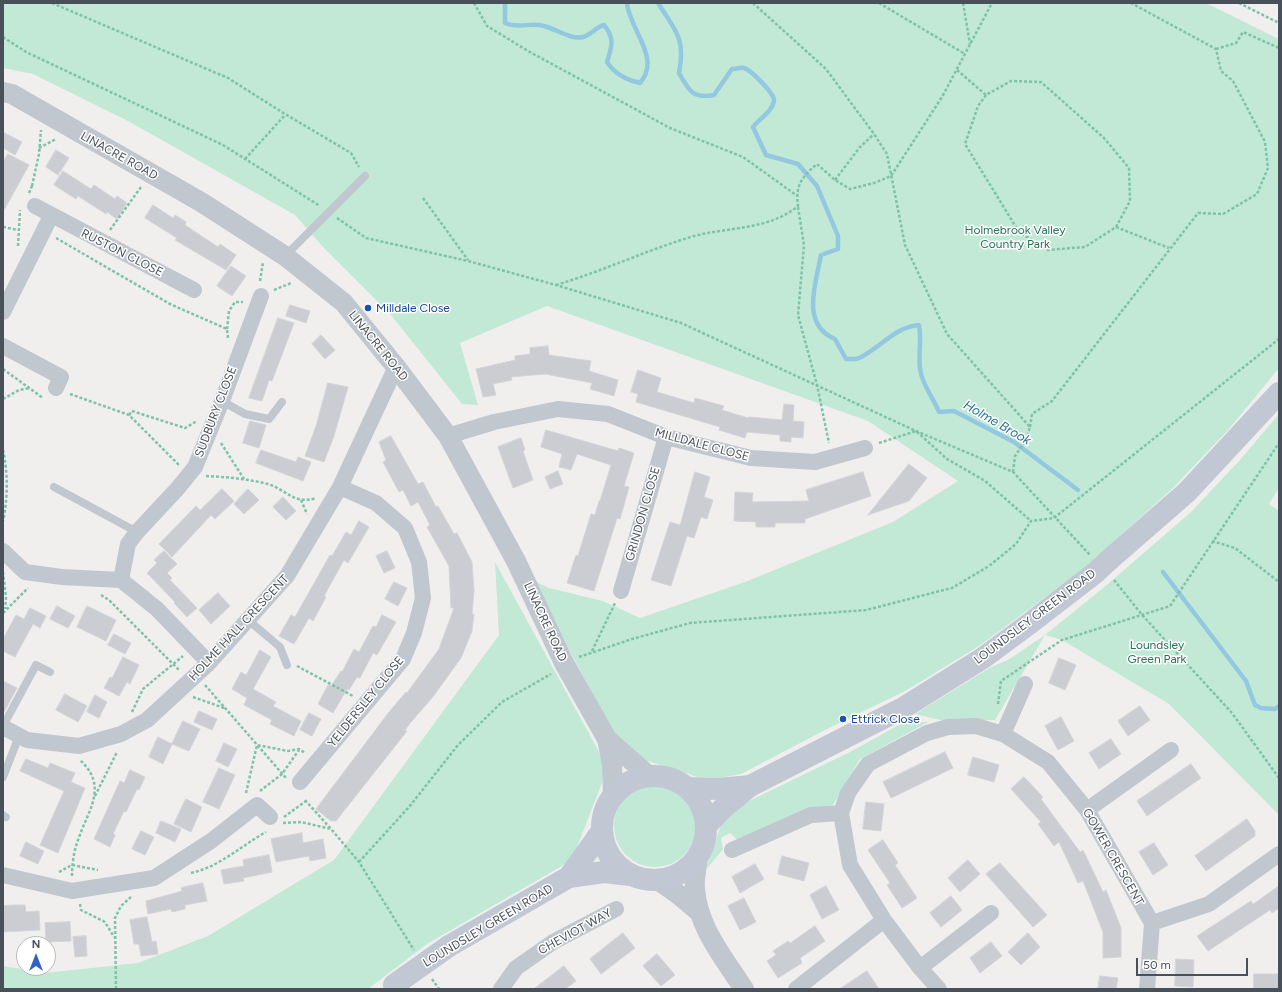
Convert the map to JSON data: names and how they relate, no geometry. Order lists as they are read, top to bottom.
{
  "streets": {
    "main road": ["LOUNDSLEY GREEN ROAD"],
    "street": [
      "LINACRE ROAD",
      "RUSTON CLOSE",
      "SUDBURY CLOSE",
      "MILLDALE CLOSE",
      "GRINDON CLOSE",
      "HOLME HALL CRESCENT",
      "YELDERSLEY CLOSE",
      "GOWER CRESCENT",
      "CHEVIOT WAY"
    ]
  },
  "crossings": [
    ["LINACRE ROAD", "MILLDALE CLOSE"],
    ["LINACRE ROAD", "LOUNDSLEY GREEN ROAD"],
    ["LINACRE ROAD", "HOLME HALL CRESCENT"],
    ["MILLDALE CLOSE", "GRINDON CLOSE"],
    ["HOLME HALL CRESCENT", "YELDERSLEY CLOSE"]
  ],
  "water": ["Holme Brook"],
  "parks": ["Holmebrook Valley Country Park", "Loundsley Green Park"],
  "places": ["Milldale Close", "Ettrick Close"],
  "scale_bar": "50 m",
  "north": "top"
}
